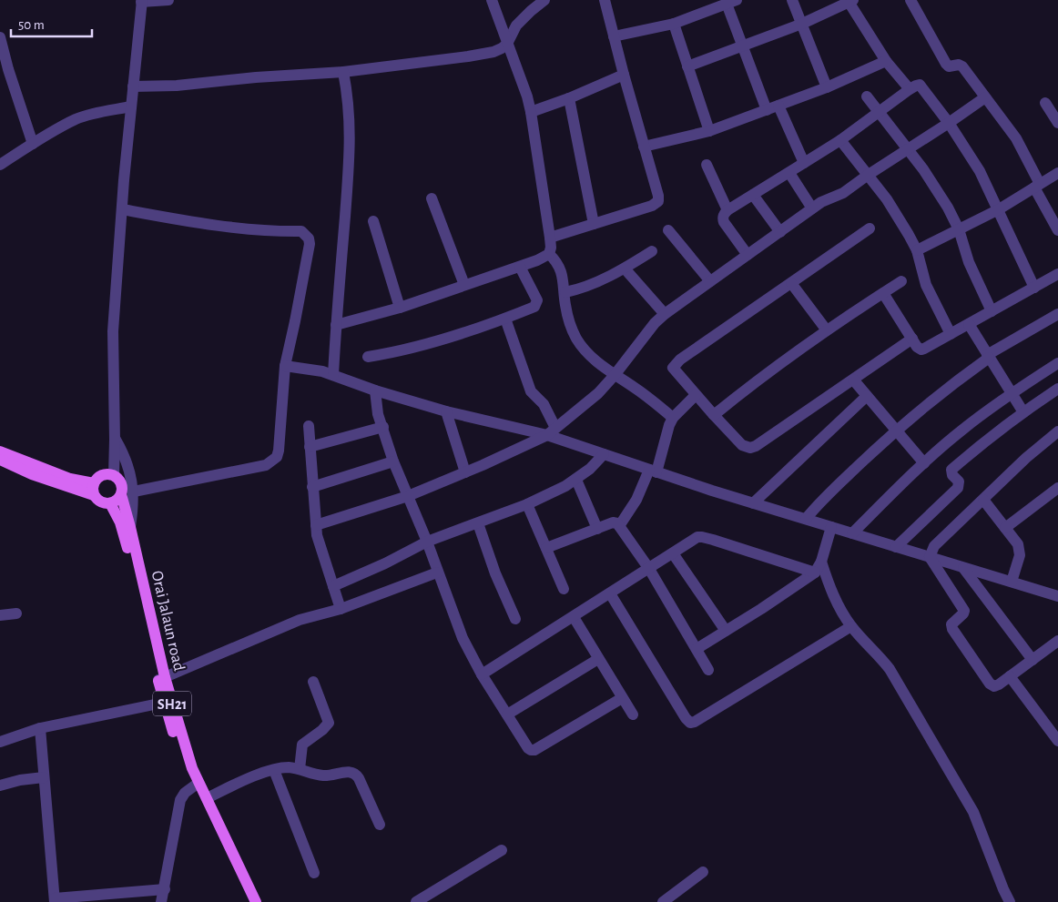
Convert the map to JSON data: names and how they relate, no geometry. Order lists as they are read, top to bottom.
{
  "streets": {
    "main road": ["Orai Jalaun road", "SH21"]
  },
  "scale_bar": "50 m"
}
